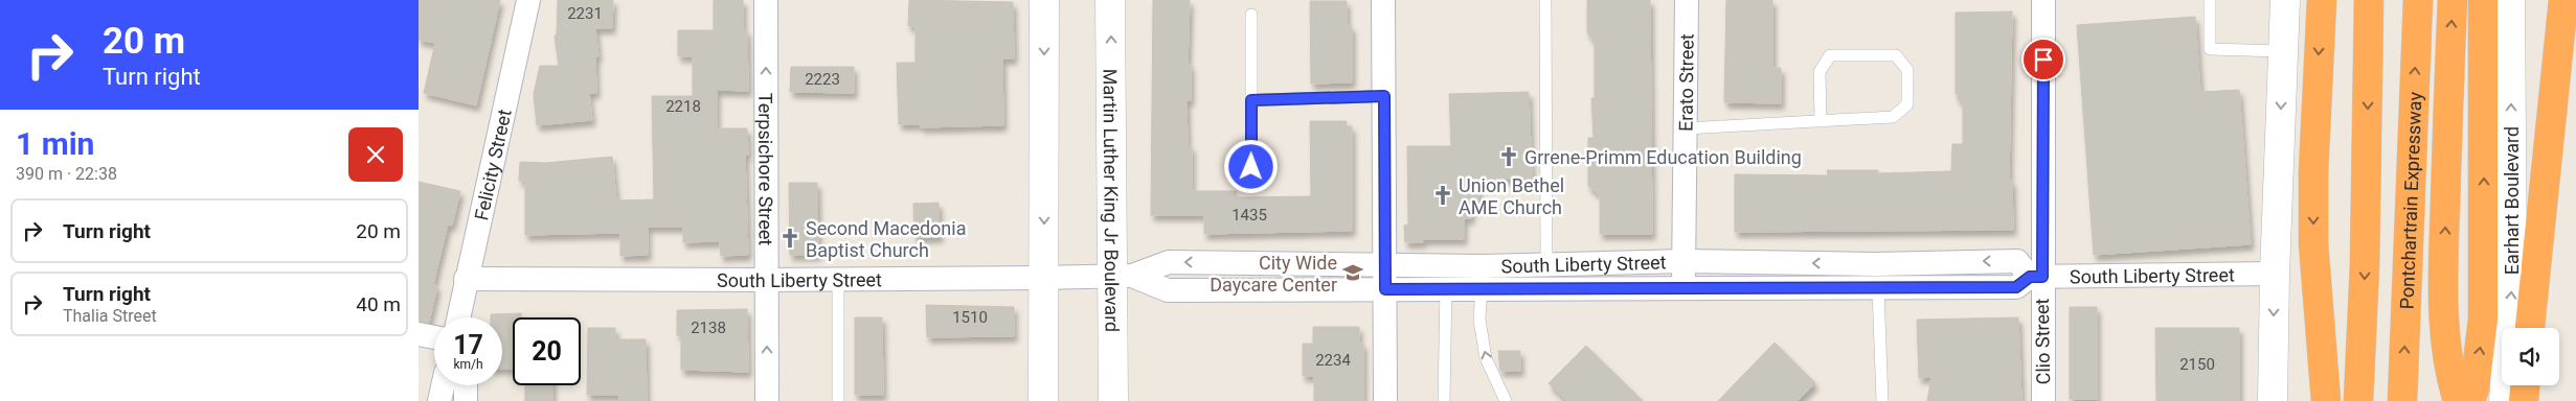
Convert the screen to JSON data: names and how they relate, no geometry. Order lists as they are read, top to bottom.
{
  "streets": {
    "highway": ["Pontchartrain Expressway"],
    "main road": ["Martin Luther King Jr Boulevard", "Earhart Boulevard"],
    "street": [
      "Erato Street",
      "Felicity Street",
      "Terpsichore Street",
      "South Liberty Street",
      "Clio Street"
    ]
  },
  "crossings": [
    ["Erato Street", "South Liberty Street"],
    ["Felicity Street", "South Liberty Street"],
    ["Terpsichore Street", "South Liberty Street"],
    ["Martin Luther King Jr Boulevard", "South Liberty Street"],
    ["South Liberty Street", "Clio Street"]
  ],
  "one_way": ["Terpsichore Street"],
  "places": {
    "church": ["Grrene-Primm Education Building", "Union Bethel AME Church", "Second Macedonia Baptist Church"],
    "school or university": ["City Wide Daycare Center"]
  },
  "house_numbers": [
    "2231",
    "2223",
    "2218",
    "1435",
    "1510",
    "2138",
    "2234",
    "2150"
  ],
  "page": {
    "turn": ["20 m", "Turn right"],
    "heading": ["1 min", "390 m · 22:38"],
    "list": [
      {
        "name": "Turn right",
        "value": "20 m"
      },
      {
        "name": "Turn right",
        "note": "Thalia Street",
        "value": "40 m"
      }
    ],
    "speed": "17 km/h",
    "limit": "20"
  }
}
